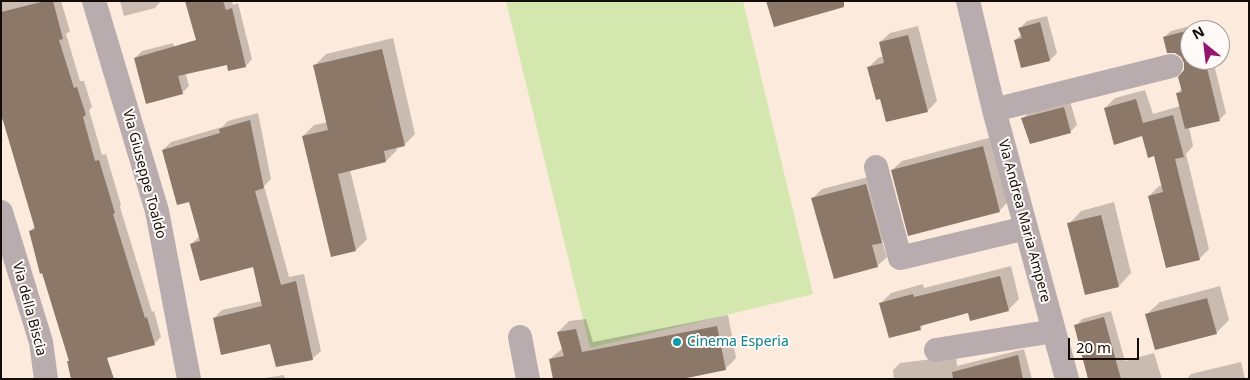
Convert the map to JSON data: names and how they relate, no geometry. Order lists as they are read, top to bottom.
{
  "streets": {
    "street": ["Via Giuseppe Toaldo", "Via Andrea Maria Ampere", "Via della Biscia"]
  },
  "places": ["Cinema Esperia"],
  "scale_bar": "20 m",
  "north": "top left"
}
